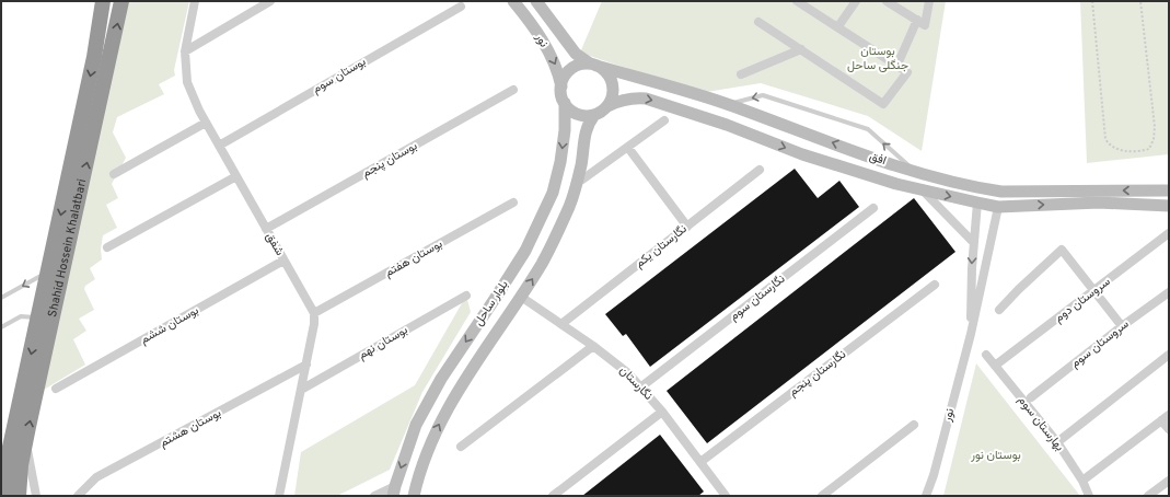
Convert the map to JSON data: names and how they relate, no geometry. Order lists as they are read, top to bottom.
{
  "streets": {
    "highway": ["Shahid Hossein Khalatbari"],
    "main road": ["نور", "افق", "بلوار ساحل"],
    "street": [
      "بوستان سوم",
      "بوستان پنجم",
      "شفق",
      "نگارستان یکم",
      "بوستان هفتم",
      "نگارستان سوم",
      "سروستان دوم",
      "بوستان ششم",
      "بوستان نهم",
      "سروستان سوم",
      "نگارستان پنجم",
      "نگارستان",
      "بهارستان سوم",
      "بوستان هشتم"
    ]
  },
  "crossings": [
    ["نور", "افق"],
    ["نور", "بلوار ساحل"],
    ["بوستان سوم", "شفق"],
    ["افق", "بلوار ساحل"],
    ["بوستان پنجم", "شفق"],
    ["شفق", "بوستان هفتم"],
    ["شفق", "بوستان ششم"],
    ["نگارستان یکم", "نگارستان"],
    ["نگارستان سوم", "نگارستان"],
    ["سروستان دوم", "بهارستان سوم"],
    ["بلوار ساحل", "نگارستان"],
    ["نگارستان پنجم", "نگارستان"]
  ],
  "parks": ["بوستان جنگلی ساحل", "بوستان نور"]
}
